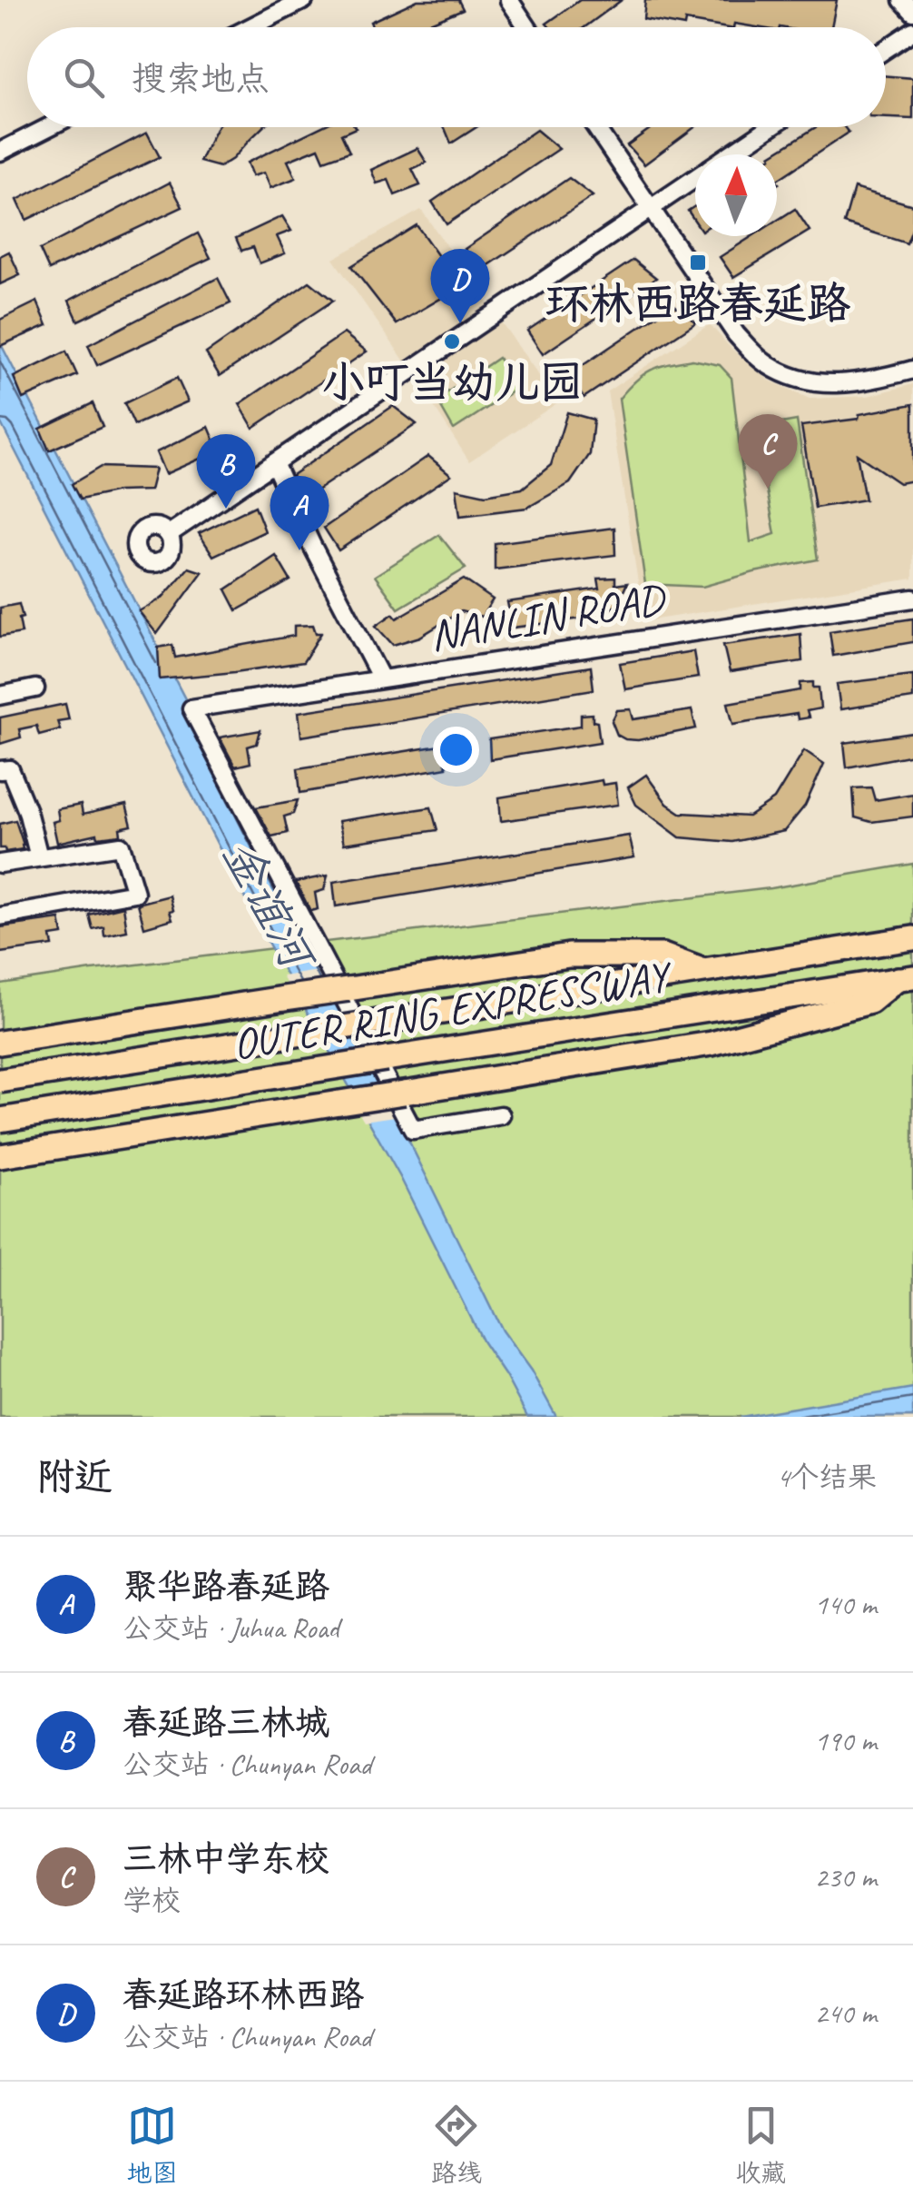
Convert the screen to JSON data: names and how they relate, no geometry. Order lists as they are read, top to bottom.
{
  "streets": {
    "highway": ["OUTER RING EXPRESSWAY"],
    "street": ["NANLIN ROAD"]
  },
  "water": ["金谊河"],
  "places": {
    "transit": ["环林西路春延路"],
    "other": ["小叮当幼儿园"]
  },
  "north": "top",
  "page": {
    "search": "搜索地点",
    "pins": [
      "D",
      "C",
      "B",
      "A"
    ],
    "heading": ["附近", "4个结果"],
    "list": [
      {
        "mark": "A",
        "name": "聚华路春延路",
        "note": "公交站 · Juhua Road",
        "value": "140 m"
      },
      {
        "mark": "B",
        "name": "春延路三林城",
        "note": "公交站 · Chunyan Road",
        "value": "190 m"
      },
      {
        "mark": "C",
        "name": "三林中学东校",
        "note": "学校",
        "value": "230 m"
      },
      {
        "mark": "D",
        "name": "春延路环林西路",
        "note": "公交站 · Chunyan Road",
        "value": "240 m"
      }
    ],
    "nav": ["地图", "路线", "收藏"]
  }
}
